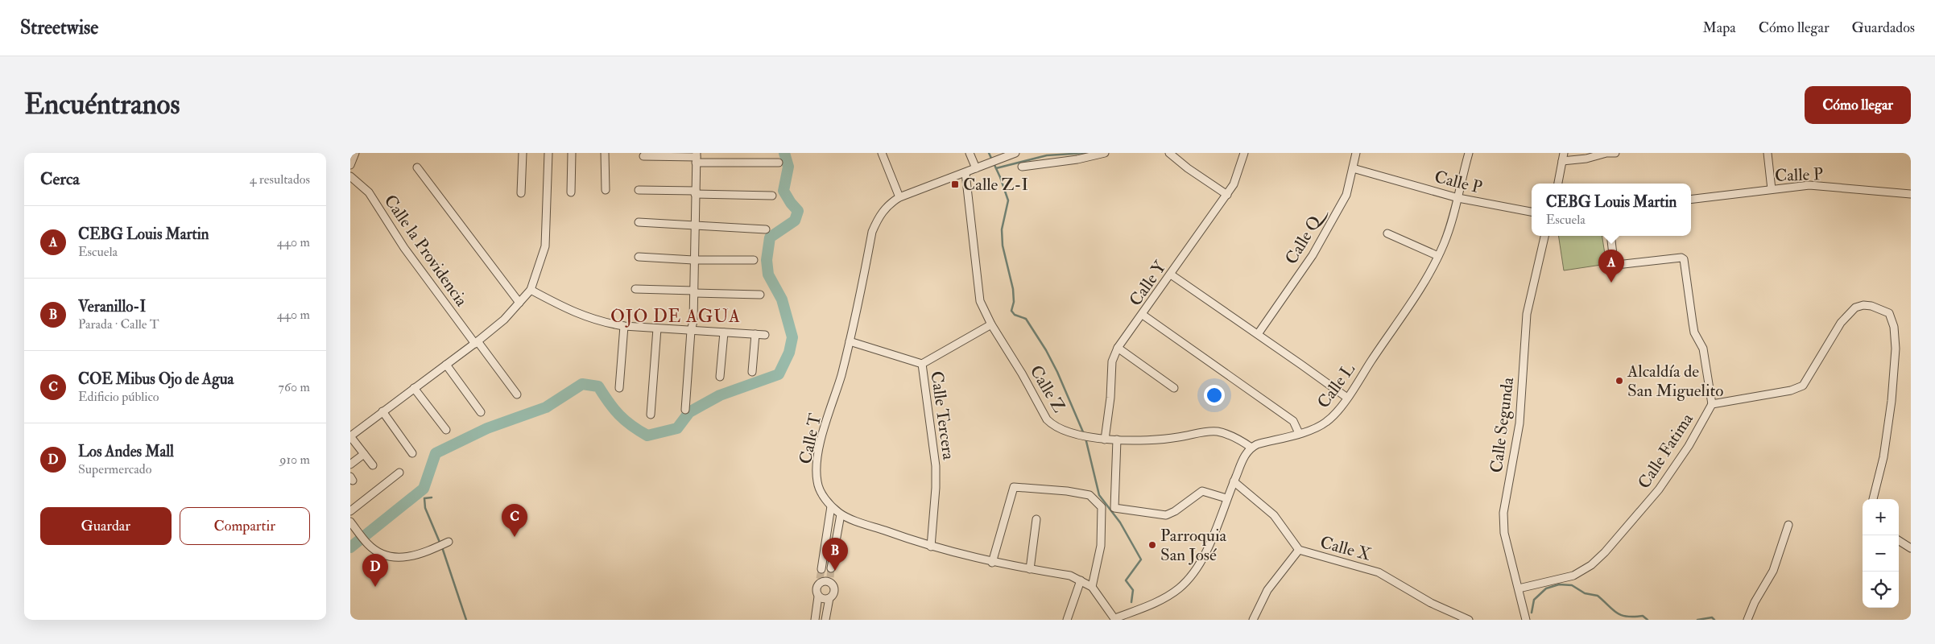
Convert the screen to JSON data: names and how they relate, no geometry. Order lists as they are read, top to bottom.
{
  "streets": {
    "street": [
      "Calle P",
      "Calle Q",
      "Calle la Providencia",
      "Calle Y",
      "Calle L",
      "Calle Z",
      "Calle Tercera",
      "Calle Segunda",
      "Calle T",
      "Calle Fatima",
      "Calle X"
    ]
  },
  "crossings": [
    ["Calle P", "Calle Q"],
    ["Calle P", "Calle L"],
    ["Calle Y", "Calle Z"],
    ["Calle L", "Calle Z"],
    ["Calle Z", "Calle T"],
    ["Calle Tercera", "Calle T"],
    ["Calle Segunda", "Calle Fatima"]
  ],
  "districts": ["OJO DE AGUA"],
  "places": {
    "transit": ["Calle Z-I"],
    "other": ["Alcaldía de San Miguelito", "Parroquia San José"]
  },
  "page": {
    "header": "Streetwise",
    "nav": ["Mapa", "Cómo llegar", "Guardados"],
    "buttons": [
      "Cómo llegar",
      ["Guardar", "Compartir"]
    ],
    "title": "Encuéntranos",
    "heading": ["Cerca", "4 resultados"],
    "popup": ["CEBG Louis Martin", "Escuela"],
    "list": [
      {
        "mark": "A",
        "name": "CEBG Louis Martin",
        "note": "Escuela",
        "value": "440 m"
      },
      {
        "mark": "B",
        "name": "Veranillo-I",
        "note": "Parada · Calle T",
        "value": "440 m"
      },
      {
        "mark": "C",
        "name": "COE Mibus Ojo de Agua",
        "note": "Edificio público",
        "value": "760 m"
      },
      {
        "mark": "D",
        "name": "Los Andes Mall",
        "note": "Supermercado",
        "value": "910 m"
      }
    ],
    "pins": [
      "A",
      "C",
      "B",
      "D"
    ],
    "map_buttons": ["+", "−"]
  }
}
